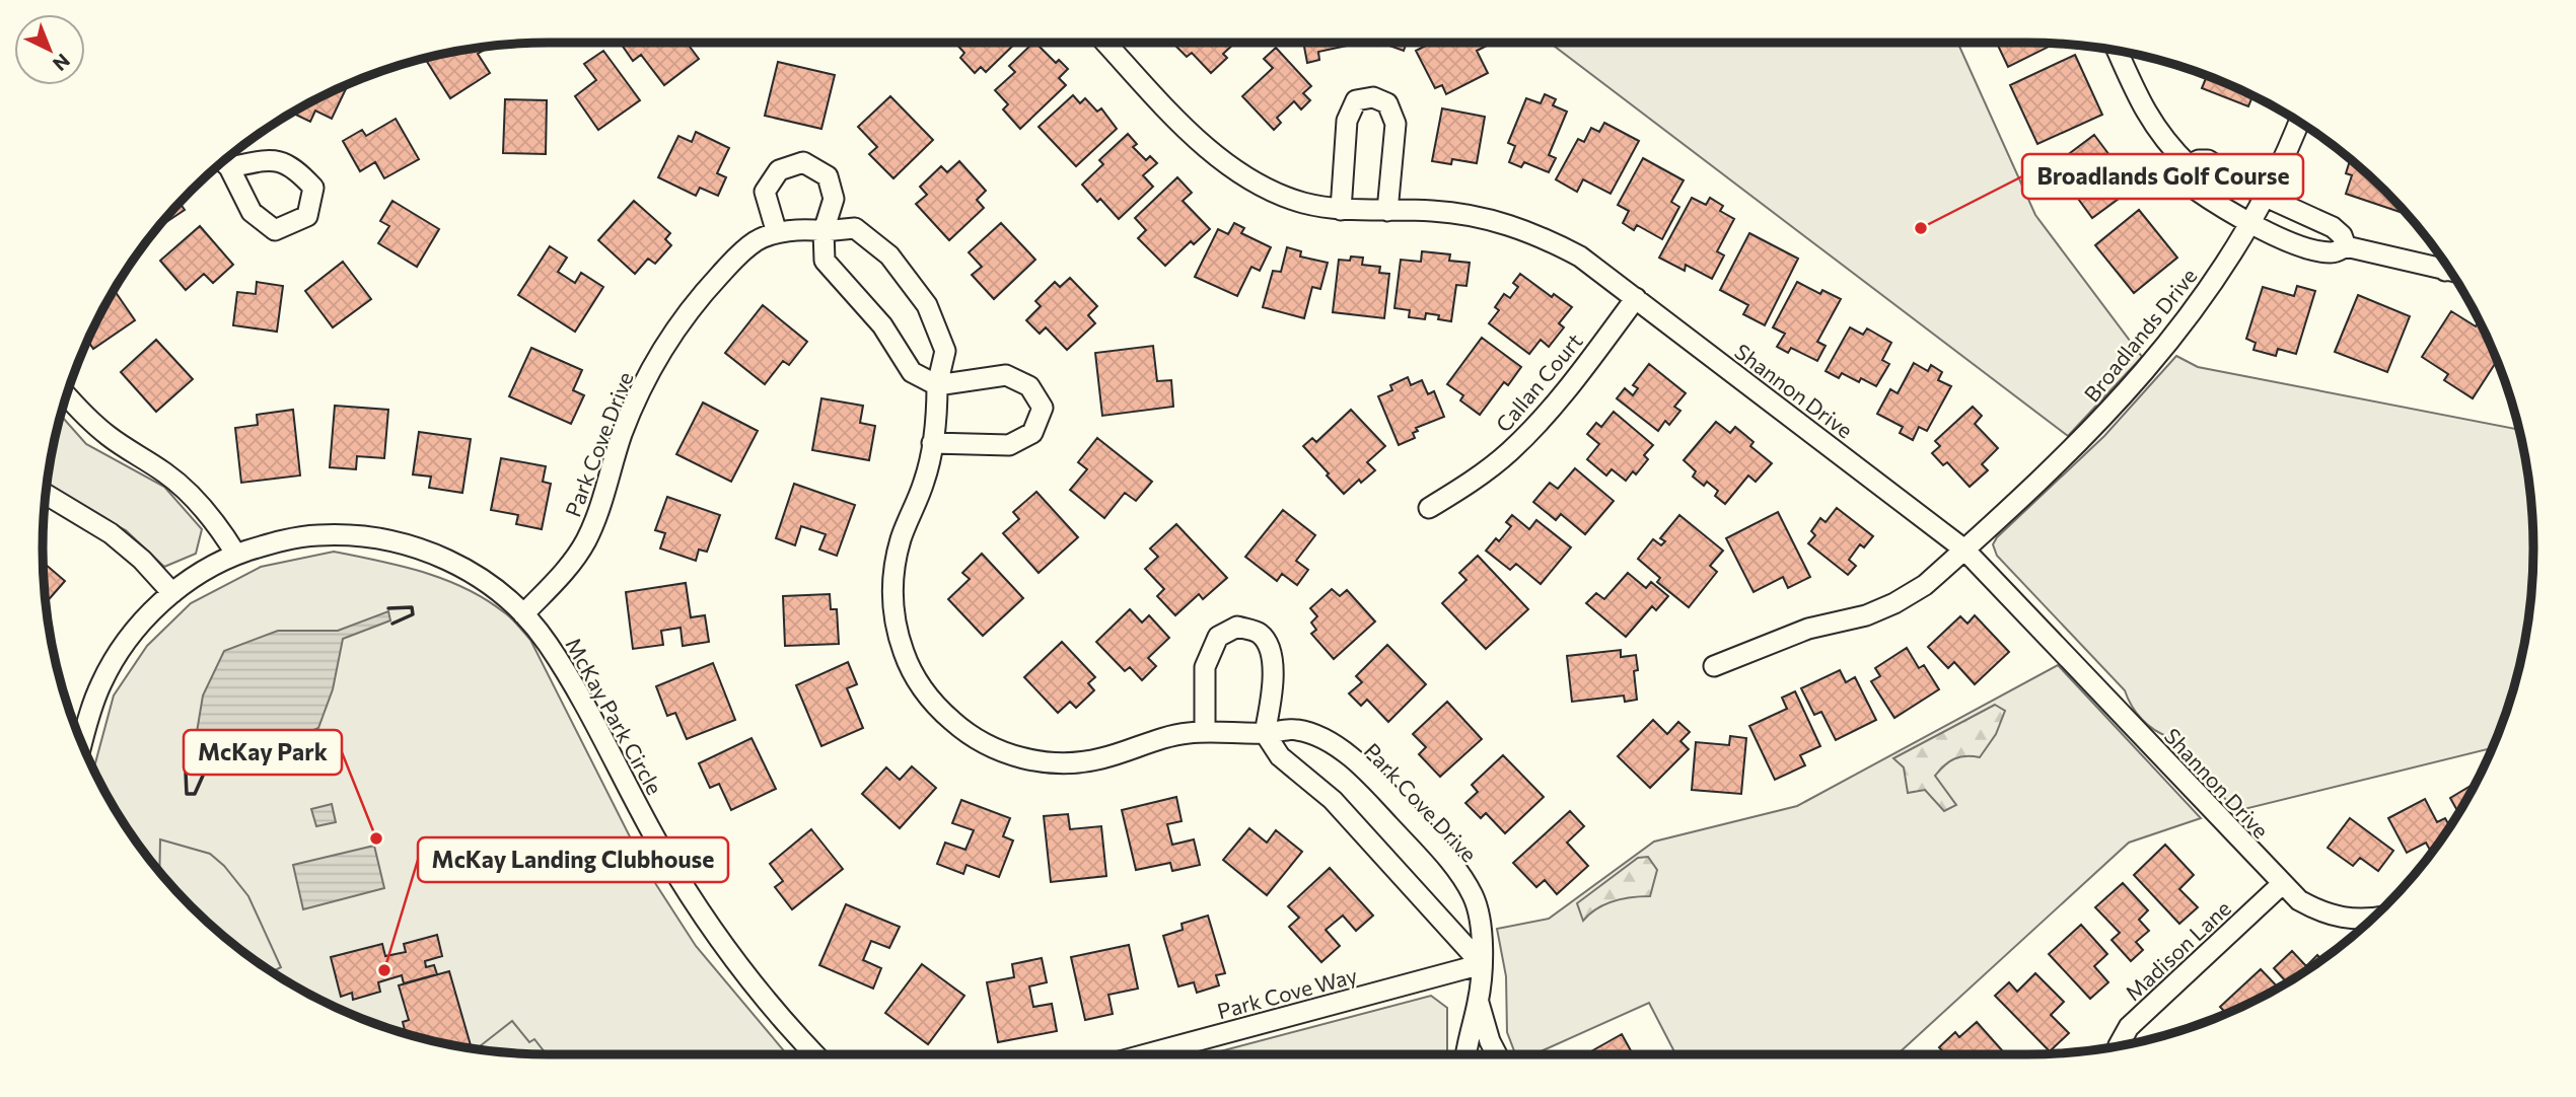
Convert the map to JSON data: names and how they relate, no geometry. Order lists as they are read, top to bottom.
{
  "streets": {
    "street": [
      "Broadlands Drive",
      "Callan Court",
      "Shannon Drive",
      "Park Cove Drive",
      "McKay Park Circle",
      "Madison Lane",
      "Park Cove Way"
    ]
  },
  "crossings": [
    ["Broadlands Drive", "Shannon Drive"],
    ["Callan Court", "Shannon Drive"],
    ["Shannon Drive", "Madison Lane"],
    ["Park Cove Drive", "McKay Park Circle"],
    ["Park Cove Drive", "Park Cove Way"]
  ],
  "places": ["Broadlands Golf Course", "McKay Park", "McKay Landing Clubhouse"],
  "north": "bottom right"
}
